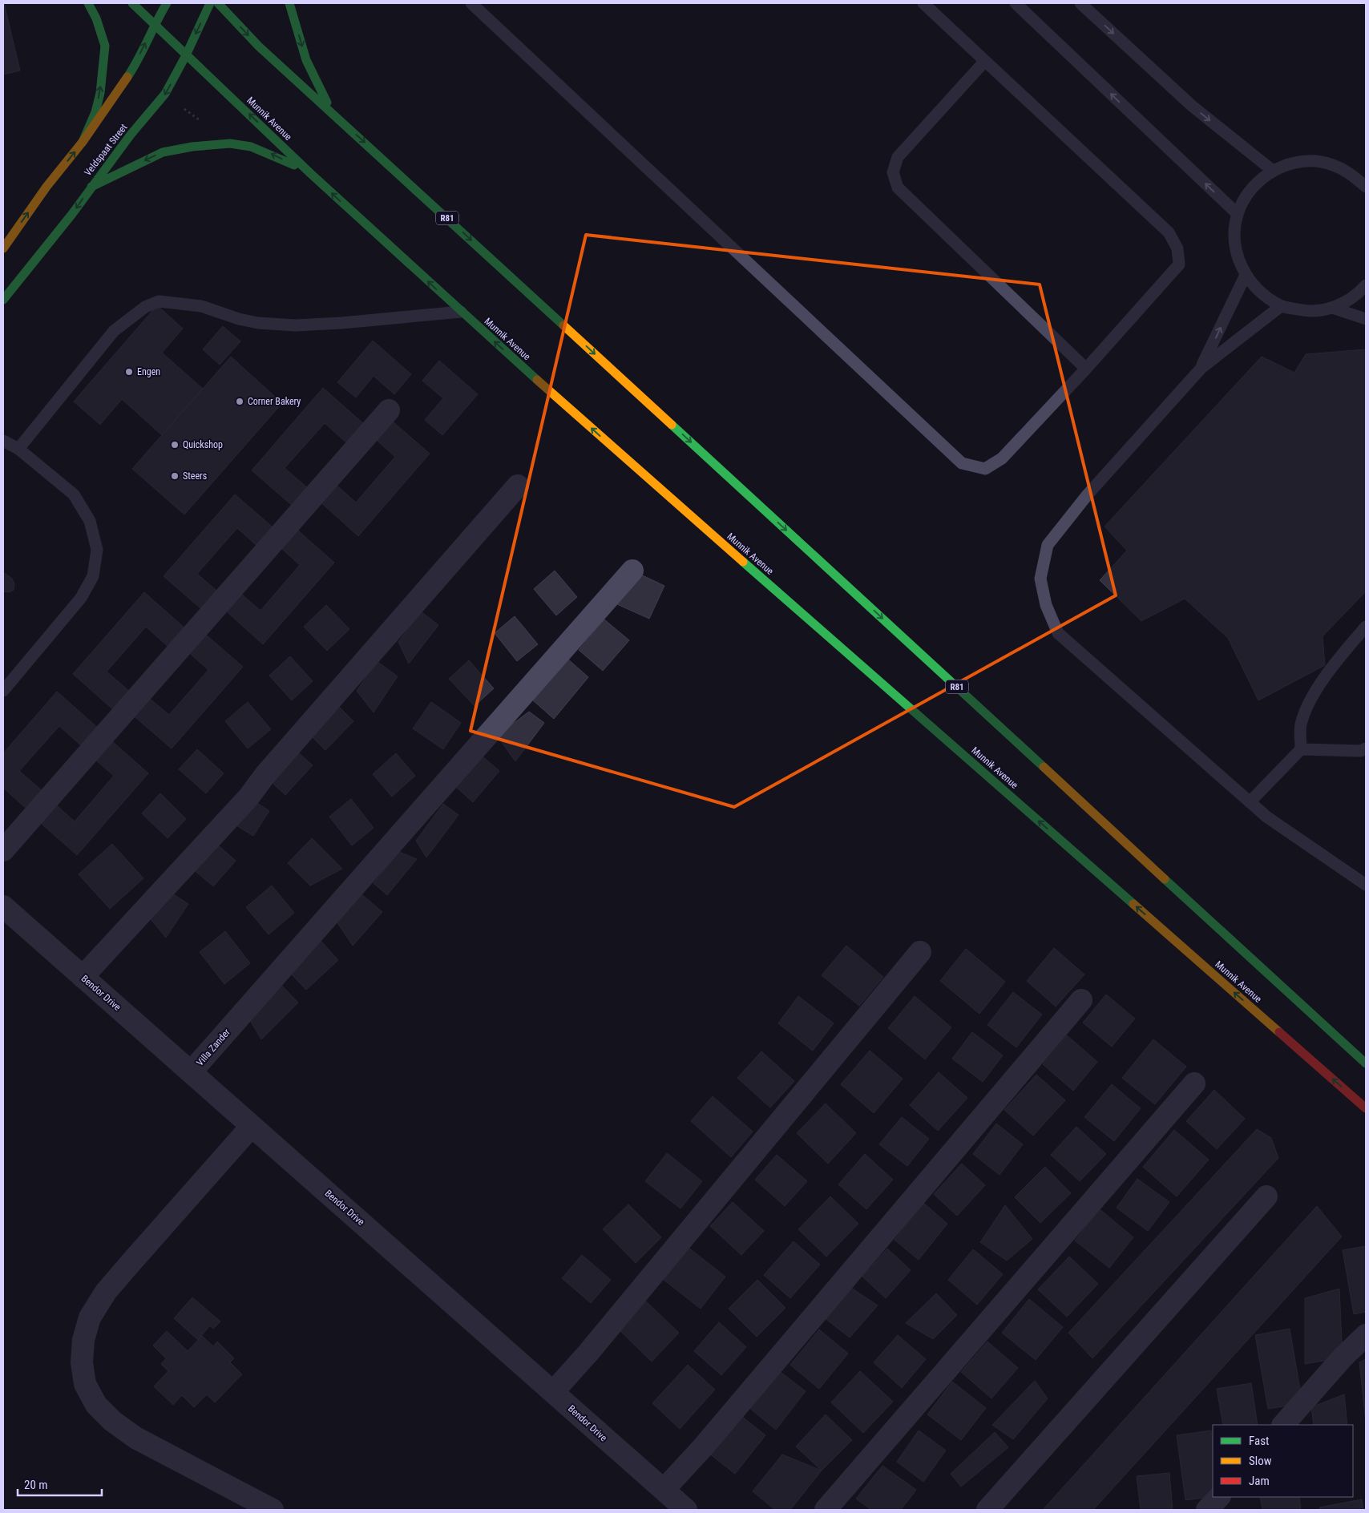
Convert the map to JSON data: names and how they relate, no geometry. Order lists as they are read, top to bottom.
{
  "streets": {
    "main road": ["Munnik Avenue", "Veldspaat Street", "R81"],
    "street": ["Bendor Drive", "Villa Zander"]
  },
  "crossings": [
    ["Munnik Avenue", "Veldspaat Street"],
    ["Bendor Drive", "Villa Zander"]
  ],
  "places": [
    "Engen",
    "Corner Bakery",
    "Quickshop",
    "Steers"
  ],
  "legend": ["Fast", "Slow", "Jam"],
  "scale_bar": "20 m"
}
